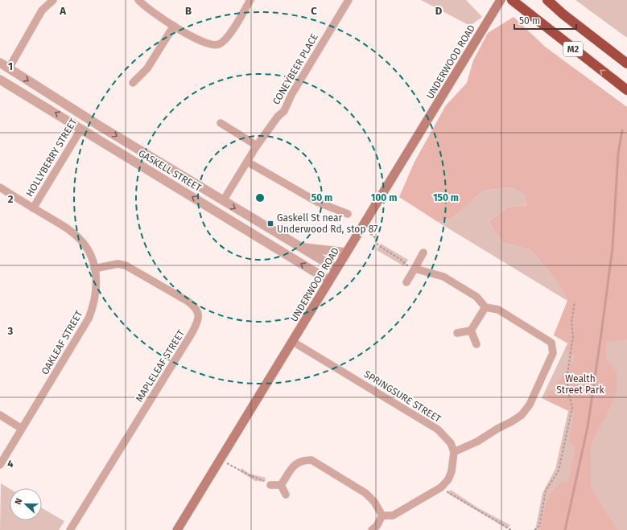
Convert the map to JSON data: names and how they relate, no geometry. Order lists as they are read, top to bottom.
{
  "streets": {
    "highway": ["M2"],
    "main road": ["UNDERWOOD ROAD"],
    "street": [
      "CONEYBEER PLACE",
      "HOLLYBERRY STREET",
      "GASKELL STREET",
      "OAKLEAF STREET",
      "MAPLELEAF STREET",
      "SPRINGSURE STREET"
    ]
  },
  "crossings": [
    ["UNDERWOOD ROAD", "GASKELL STREET"],
    ["UNDERWOOD ROAD", "SPRINGSURE STREET"],
    ["CONEYBEER PLACE", "GASKELL STREET"],
    ["HOLLYBERRY STREET", "GASKELL STREET"],
    ["HOLLYBERRY STREET", "OAKLEAF STREET"],
    ["OAKLEAF STREET", "MAPLELEAF STREET"]
  ],
  "parks": ["Wealth Street Park"],
  "places": {
    "transit": ["Gaskell St near Underwood Rd, stop 87"]
  },
  "scale_bar": "50 m",
  "north": "left",
  "grid": {
    "columns": [
      "A",
      "B",
      "C",
      "D"
    ],
    "rows": [
      "1",
      "2",
      "3",
      "4"
    ]
  },
  "rings": ["50 m", "100 m", "150 m"]
}
